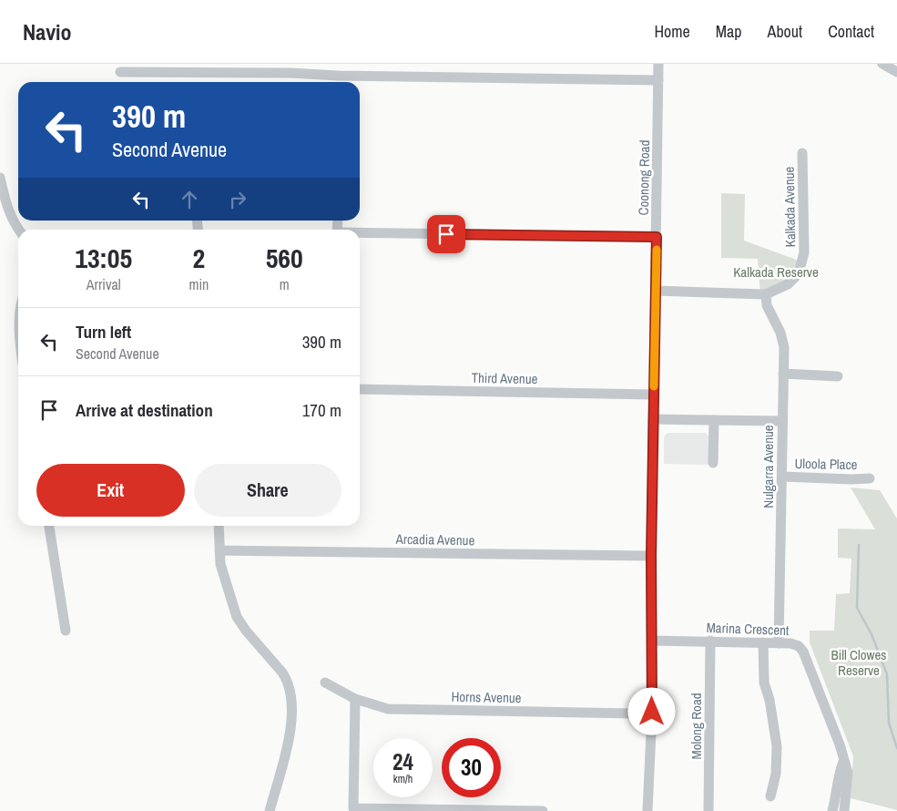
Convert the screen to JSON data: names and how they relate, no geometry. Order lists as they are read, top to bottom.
{
  "streets": {
    "street": [
      "Coonong Road",
      "Kalkada Avenue",
      "Third Avenue",
      "Uloola Place",
      "Nulgarra Avenue",
      "Arcadia Avenue",
      "Marina Crescent",
      "Horns Avenue",
      "Molong Road"
    ]
  },
  "crossings": [
    ["Coonong Road", "Kalkada Avenue"],
    ["Coonong Road", "Third Avenue"],
    ["Coonong Road", "Arcadia Avenue"],
    ["Coonong Road", "Marina Crescent"],
    ["Coonong Road", "Horns Avenue"],
    ["Kalkada Avenue", "Nulgarra Avenue"],
    ["Uloola Place", "Nulgarra Avenue"],
    ["Nulgarra Avenue", "Marina Crescent"],
    ["Marina Crescent", "Molong Road"]
  ],
  "parks": ["Kalkada Reserve", "Bill Clowes Reserve"],
  "page": {
    "header": "Navio",
    "nav": [
      "Home",
      "Map",
      "About",
      "Contact"
    ],
    "turn": ["390 m", "Second Avenue"],
    "eta": [
      "13:05",
      "Arrival",
      "2",
      "min",
      "560",
      "m"
    ],
    "list": [
      {
        "name": "Turn left",
        "note": "Second Avenue",
        "value": "390 m"
      },
      {
        "name": "Arrive at destination",
        "value": "170 m"
      }
    ],
    "buttons": ["Exit", "Share"],
    "speed": "24 km/h",
    "limit": "30"
  }
}
